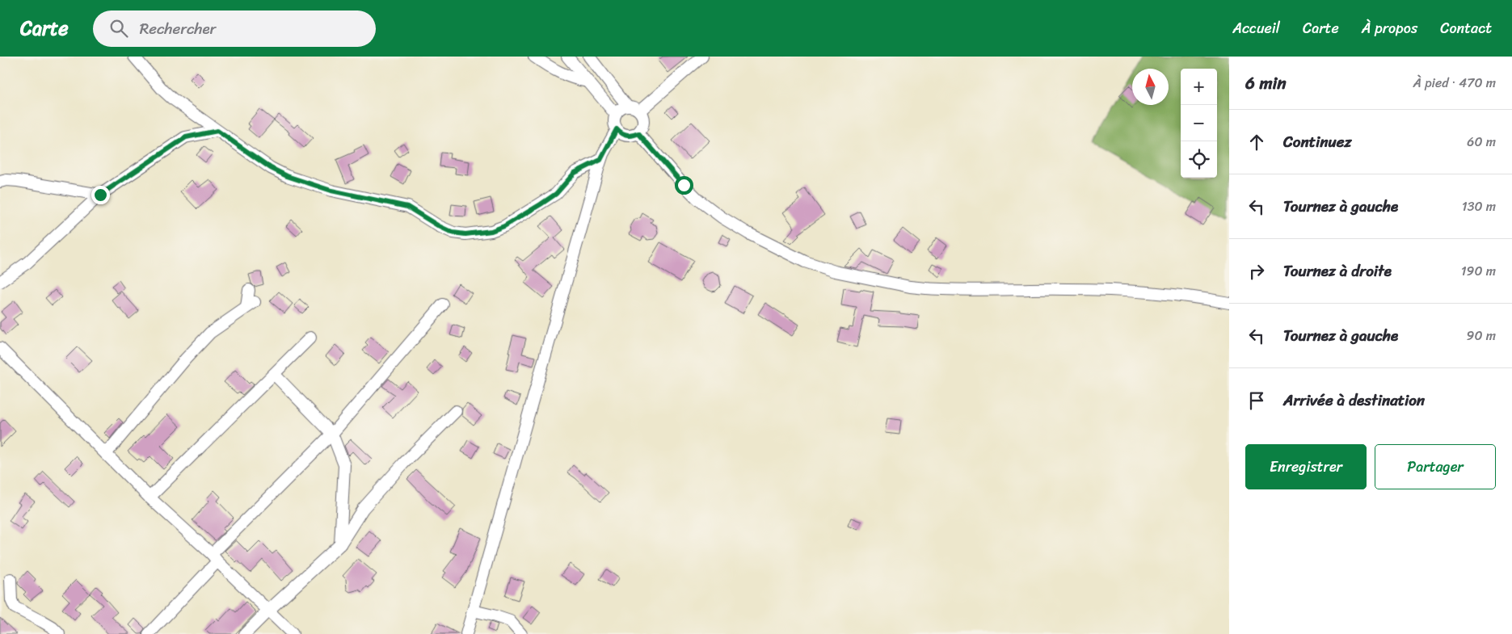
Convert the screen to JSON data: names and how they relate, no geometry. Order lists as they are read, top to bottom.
{
  "north": "top",
  "page": {
    "header": "Carte",
    "search": "Rechercher",
    "nav": [
      "Accueil",
      "Carte",
      "À propos",
      "Contact"
    ],
    "heading": ["6 min", "À pied · 470 m"],
    "map_buttons": ["+", "−"],
    "list": [
      ["Continuez", "60 m"],
      ["Tournez à gauche", "130 m"],
      ["Tournez à droite", "190 m"],
      ["Tournez à gauche", "90 m"],
      "Arrivée à destination"
    ],
    "buttons": ["Enregistrer", "Partager"]
  }
}
